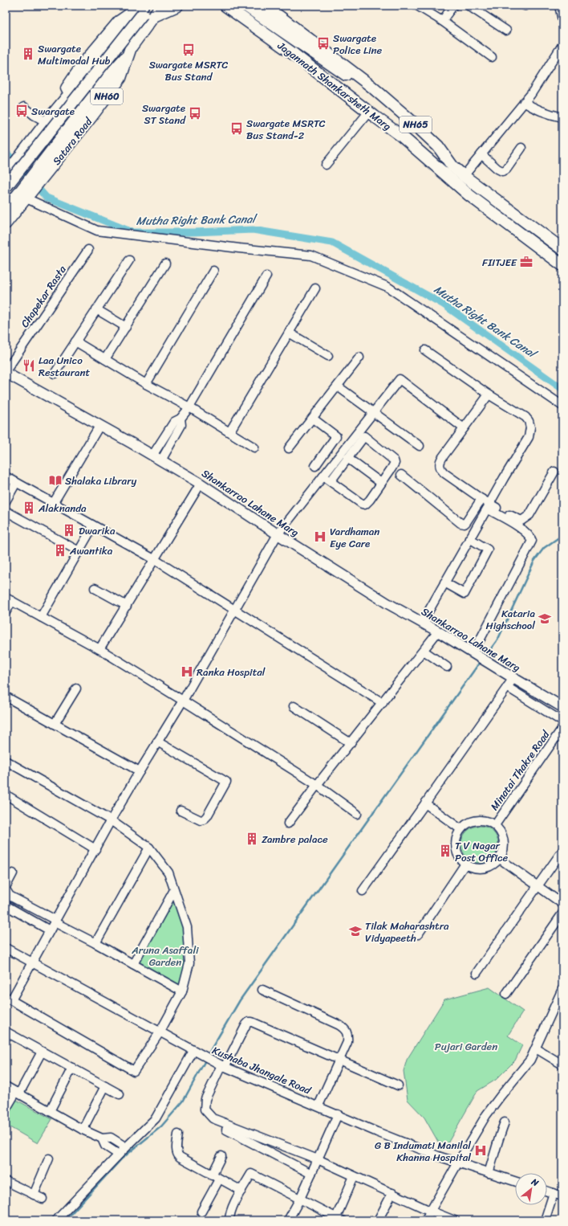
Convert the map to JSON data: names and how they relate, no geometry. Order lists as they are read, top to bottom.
{
  "streets": {
    "highway": [
      "Jagannath Shankarsheth Marg",
      "NH60",
      "NH65",
      "Satara Road"
    ],
    "main road": ["Shankarrao Lahane Marg"],
    "street": ["Chapekar Rasta", "Minatai Thakre Road", "Kushaba Jhangale Road"]
  },
  "crossings": [
    ["Chapekar Rasta", "Shankarrao Lahane Marg"]
  ],
  "water": ["Mutha Right Bank Canal"],
  "parks": ["Aruna Asaffali Garden", "Pujari Garden"],
  "places": {
    "bus stop": [
      "Swargate Police Line",
      "Swargate MSRTC Bus Stand",
      "Swargate",
      "Swargate ST Stand",
      "Swargate MSRTC Bus Stand-2"
    ],
    "building": [
      "Swargate Multimodal Hub",
      "Alaknanda",
      "Dwarika",
      "Awantika",
      "Zambre palace",
      "T V Nagar Post Office"
    ],
    "office": ["FIITJEE"],
    "restaurant": ["Laa Unico Restaurant"],
    "library": ["Shalaka Library"],
    "hospital": ["Vardhaman Eye Care", "Ranka Hospital", "G B Indumati Manilal Khanna Hospital"],
    "school or university": ["Kataria Highschool", "Tilak Maharashtra Vidyapeeth"]
  },
  "north": "top right"
}
